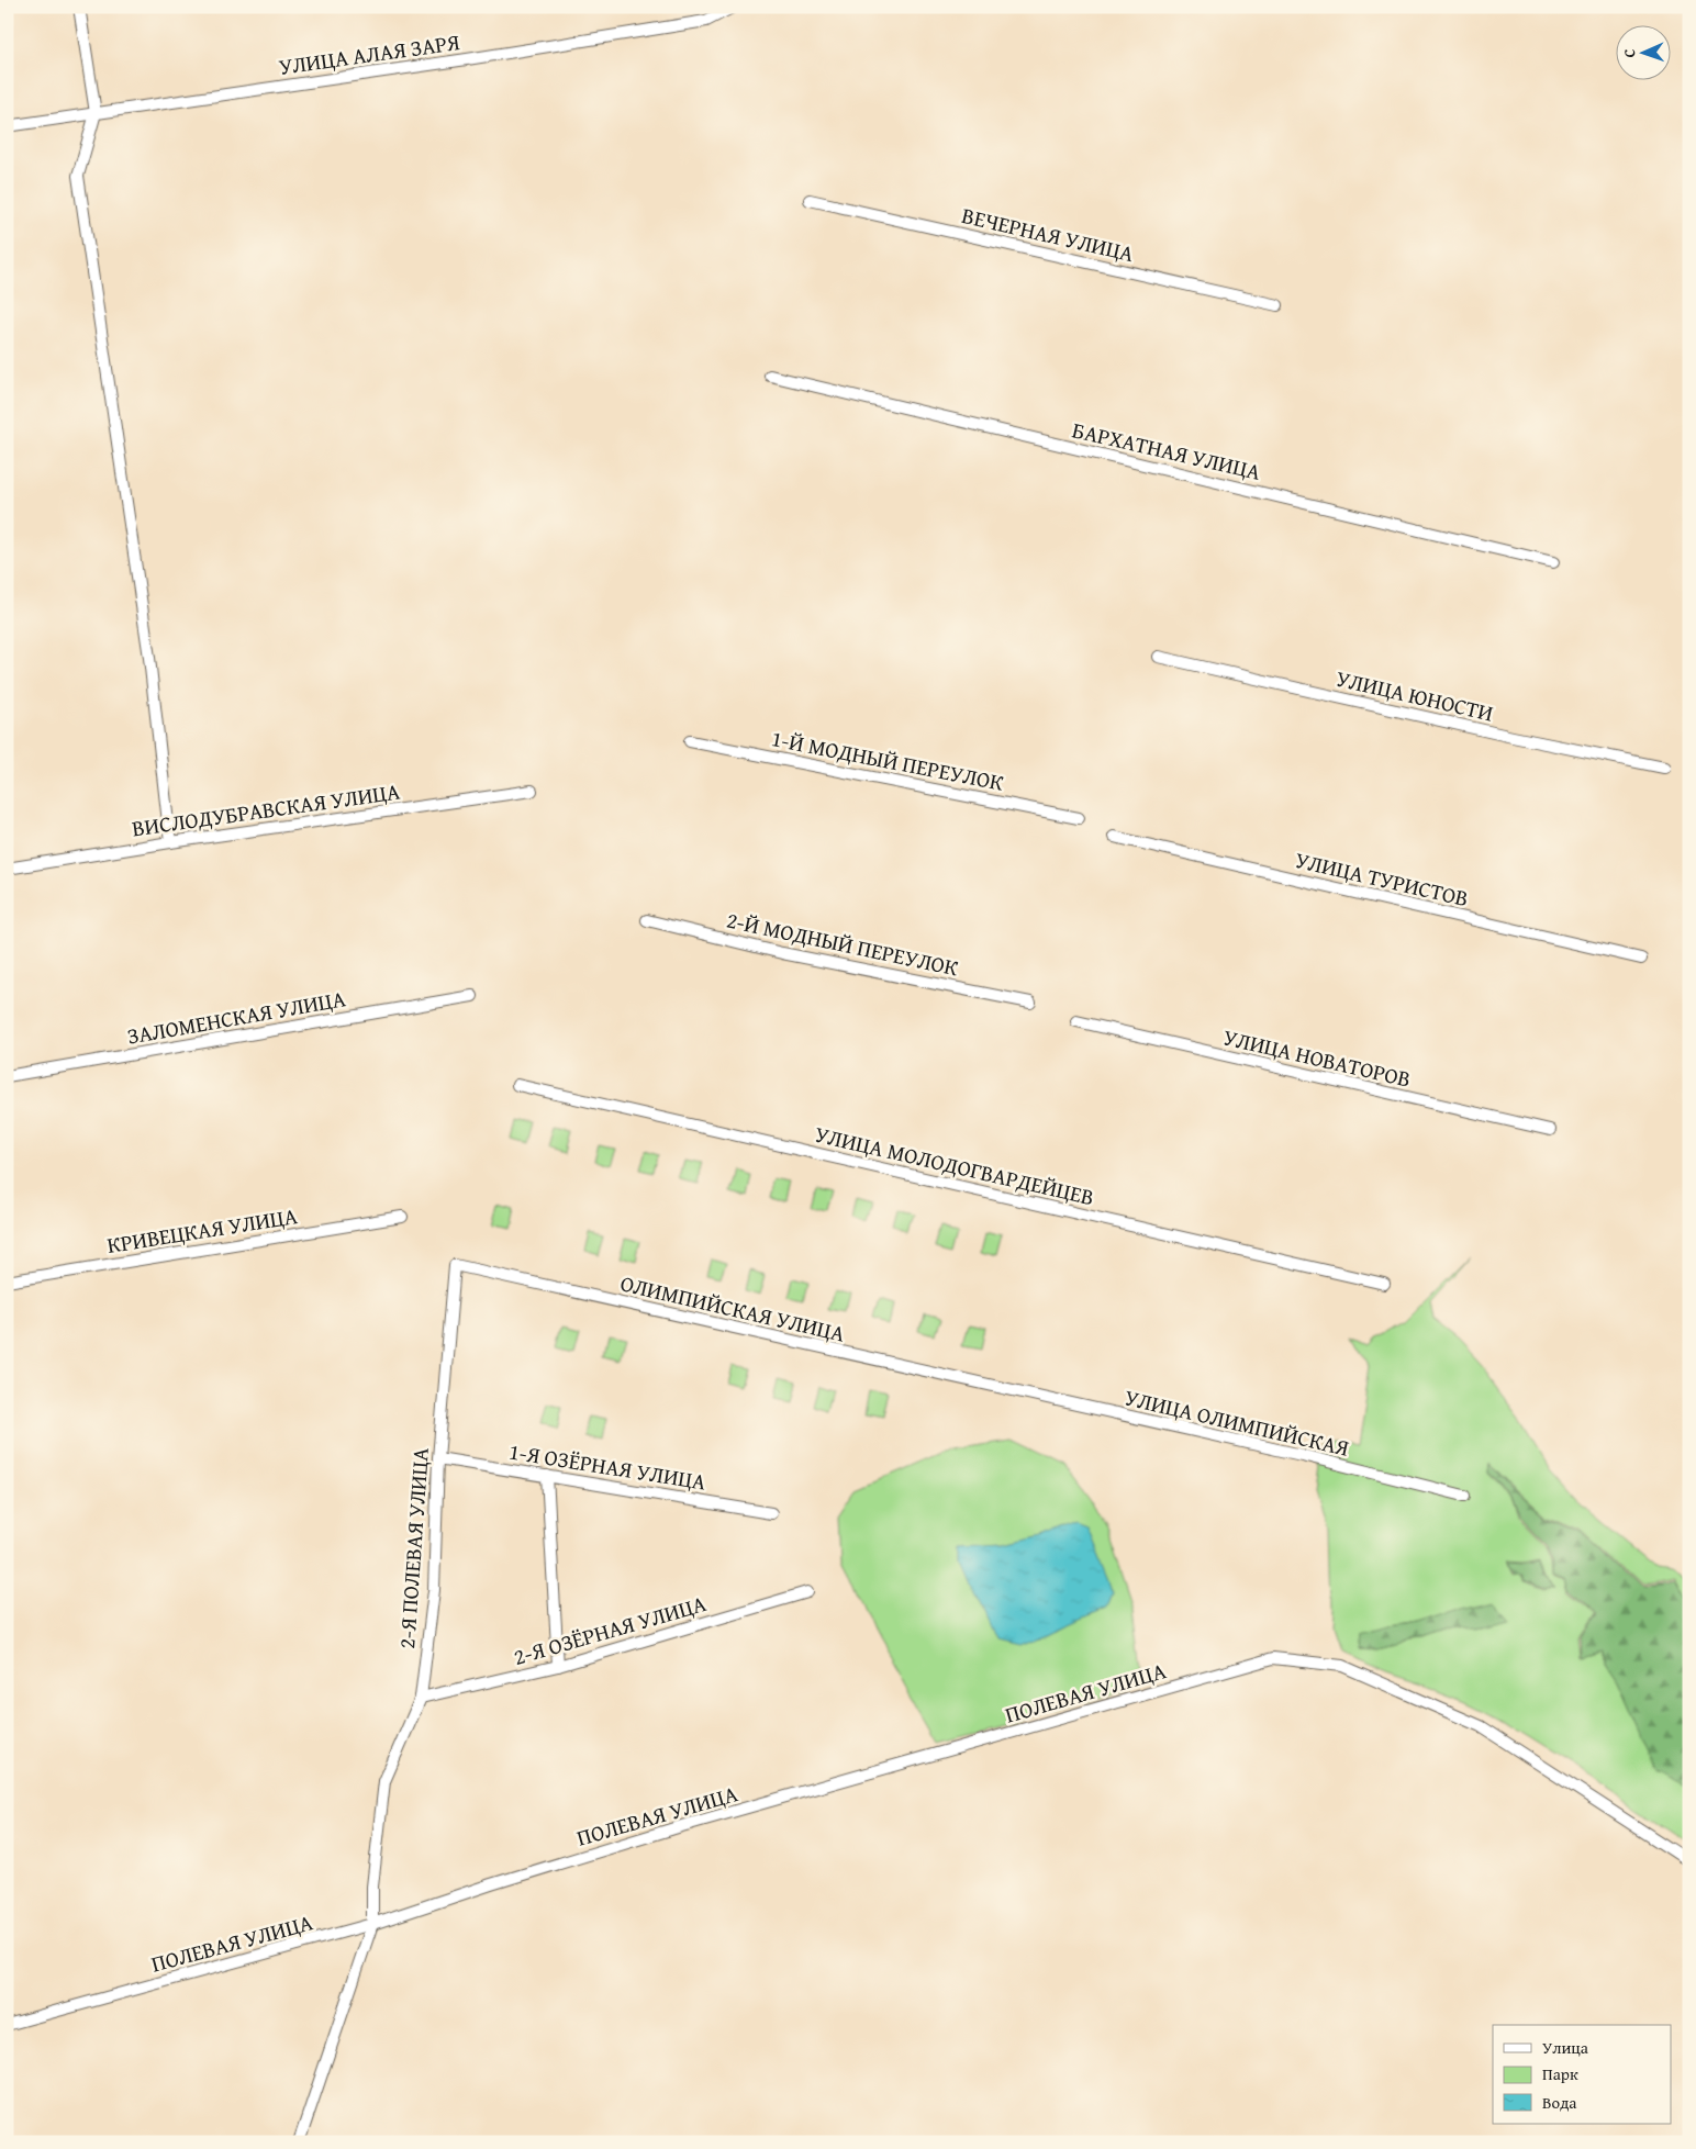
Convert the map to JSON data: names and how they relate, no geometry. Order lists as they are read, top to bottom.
{
  "streets": {
    "street": [
      "УЛИЦА АЛАЯ ЗАРЯ",
      "ВЕЧЕРНАЯ УЛИЦА",
      "БАРХАТНАЯ УЛИЦА",
      "УЛИЦА ЮНОСТИ",
      "1-Й МОДНЫЙ ПЕРЕУЛОК",
      "ВИСЛОДУБРАВСКАЯ УЛИЦА",
      "УЛИЦА ТУРИСТОВ",
      "2-Й МОДНЫЙ ПЕРЕУЛОК",
      "ЗАЛОМЕНСКАЯ УЛИЦА",
      "УЛИЦА НОВАТОРОВ",
      "УЛИЦА МОЛОДОГВАРДЕЙЦЕВ",
      "КРИВЕЦКАЯ УЛИЦА",
      "ОЛИМПИЙСКАЯ УЛИЦА",
      "УЛИЦА ОЛИМПИЙСКАЯ",
      "1-Я ОЗЁРНАЯ УЛИЦА",
      "2-Я ПОЛЕВАЯ УЛИЦА",
      "2-Я ОЗЁРНАЯ УЛИЦА",
      "ПОЛЕВАЯ УЛИЦА"
    ]
  },
  "crossings": [
    ["ОЛИМПИЙСКАЯ УЛИЦА", "УЛИЦА ОЛИМПИЙСКАЯ"],
    ["ОЛИМПИЙСКАЯ УЛИЦА", "2-Я ПОЛЕВАЯ УЛИЦА"],
    ["1-Я ОЗЁРНАЯ УЛИЦА", "2-Я ПОЛЕВАЯ УЛИЦА"],
    ["2-Я ПОЛЕВАЯ УЛИЦА", "2-Я ОЗЁРНАЯ УЛИЦА"],
    ["2-Я ПОЛЕВАЯ УЛИЦА", "ПОЛЕВАЯ УЛИЦА"]
  ],
  "legend": ["Улица", "Парк", "Вода"],
  "north": "left"
}
